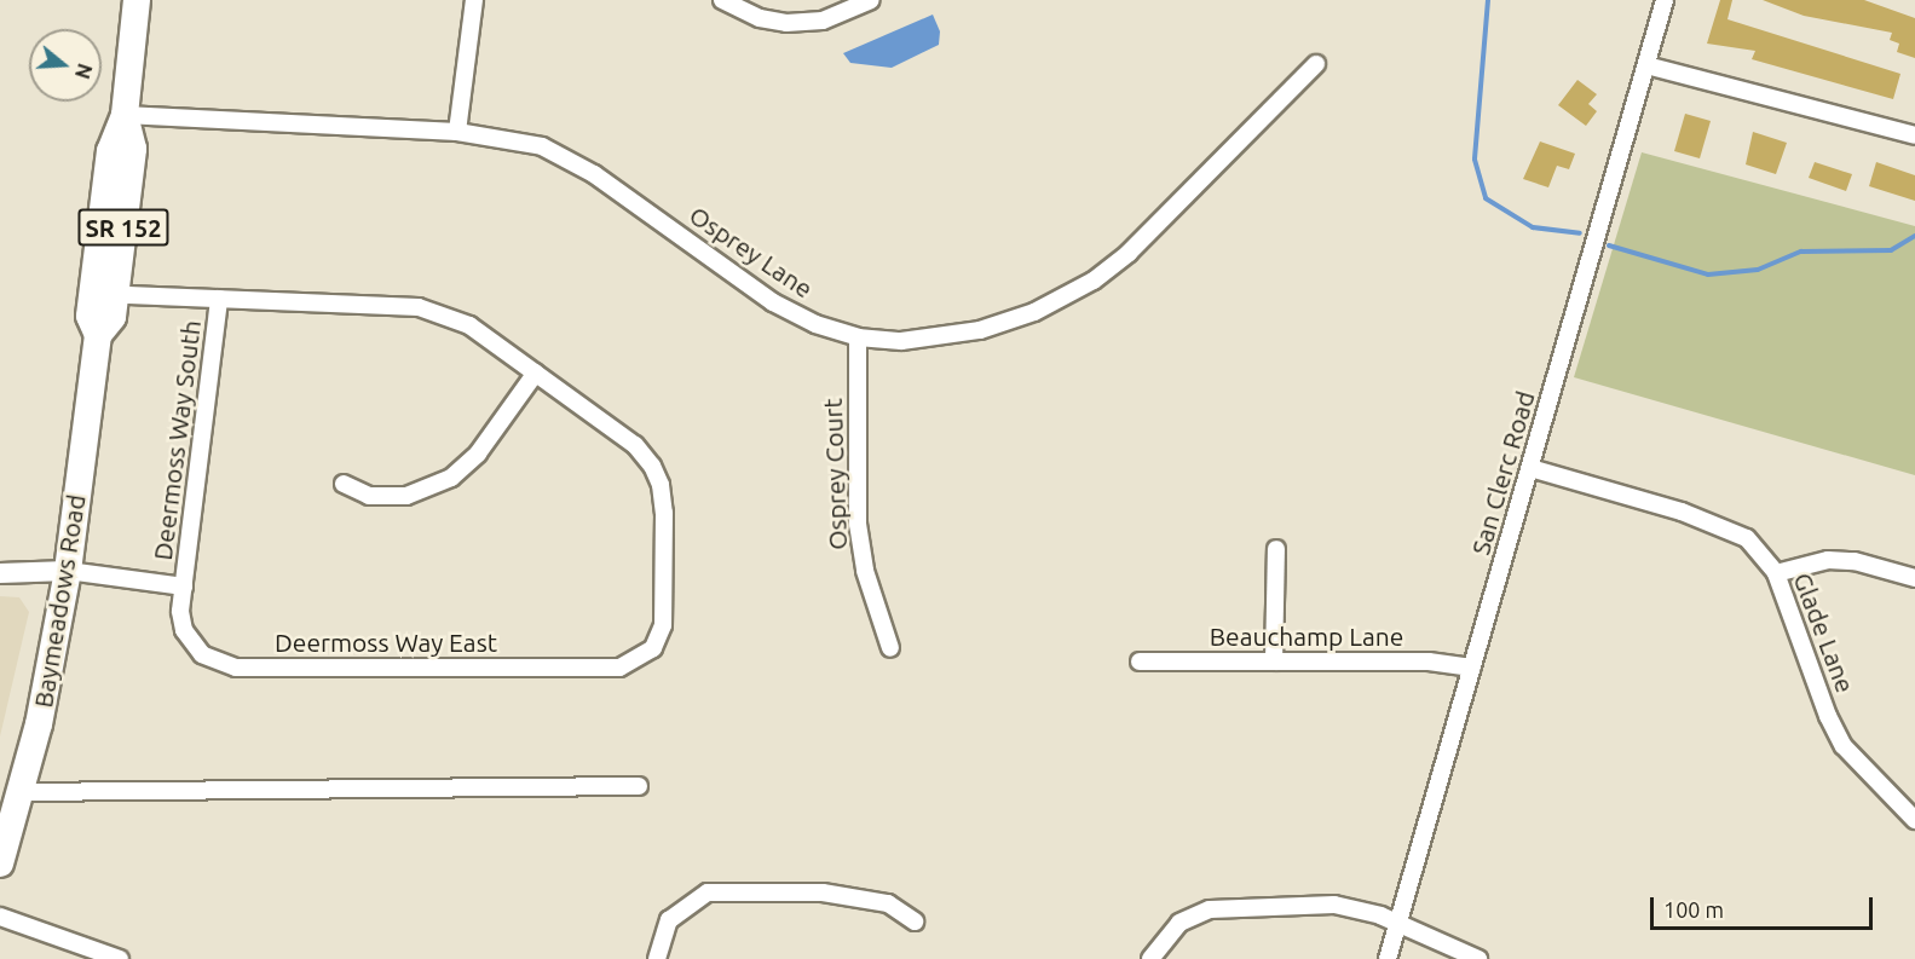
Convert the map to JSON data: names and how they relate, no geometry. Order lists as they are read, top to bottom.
{
  "streets": {
    "main road": ["SR 152", "Baymeadows Road"],
    "street": [
      "Osprey Lane",
      "Deermoss Way South",
      "San Clerc Road",
      "Osprey Court",
      "Glade Lane",
      "Beauchamp Lane",
      "Deermoss Way East"
    ]
  },
  "crossings": [
    ["Osprey Lane", "Osprey Court"],
    ["Osprey Lane", "Baymeadows Road"],
    ["Deermoss Way South", "Deermoss Way East"],
    ["San Clerc Road", "Glade Lane"],
    ["San Clerc Road", "Beauchamp Lane"]
  ],
  "scale_bar": "100 m",
  "north": "right"
}
